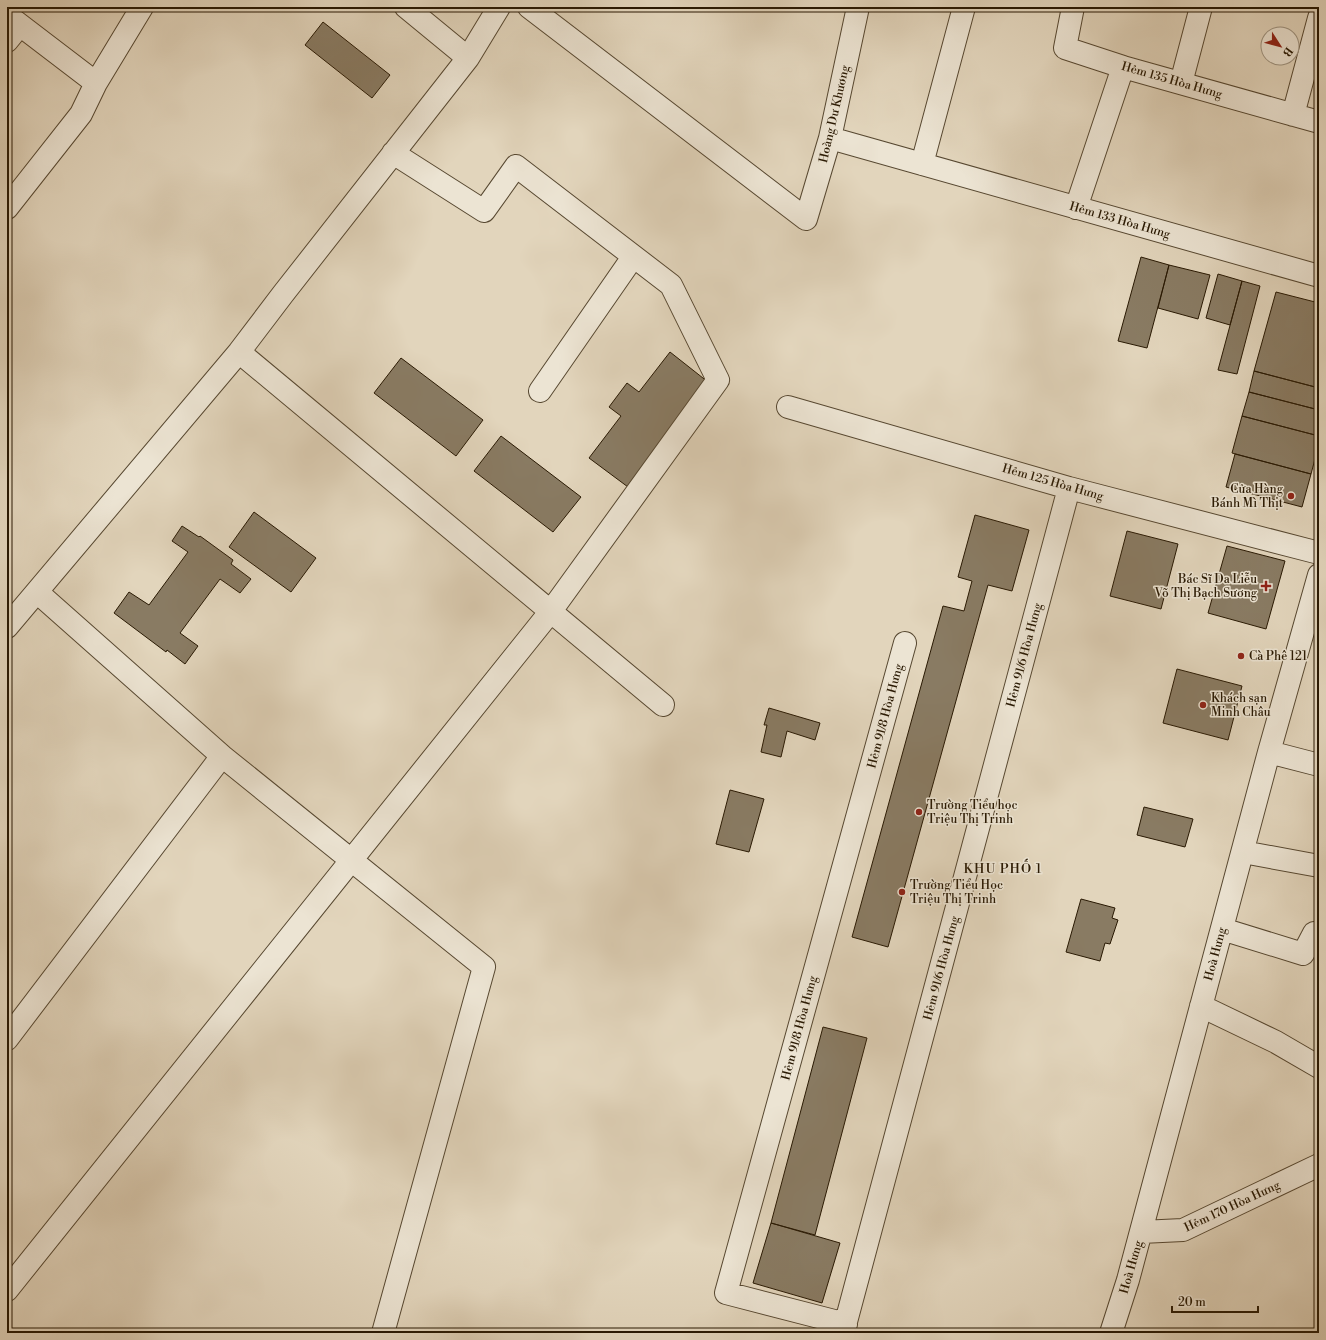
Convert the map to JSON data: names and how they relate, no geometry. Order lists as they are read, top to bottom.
{
  "streets": {
    "street": [
      "Hẻm 135 Hòa Hưng",
      "Hoàng Dư Khương",
      "Hẻm 133 Hòa Hưng",
      "Hẻm 125 Hòa Hưng",
      "Hẻm 91/6 Hòa Hưng",
      "Hẻm 91/8 Hòa Hưng",
      "Hoà Hưng",
      "Hẻm 170 Hòa Hưng"
    ]
  },
  "crossings": [
    ["Hoàng Dư Khương", "Hẻm 133 Hòa Hưng"],
    ["Hẻm 125 Hòa Hưng", "Hẻm 91/6 Hòa Hưng"],
    ["Hẻm 91/6 Hòa Hưng", "Hẻm 91/8 Hòa Hưng"],
    ["Hoà Hưng", "Hẻm 170 Hòa Hưng"]
  ],
  "districts": ["KHU PHỐ 1"],
  "places": {
    "other": [
      "Cửa Hàng Bánh Mì Thịt",
      "Cà Phê 121",
      "Khách sạn Minh Châu",
      "Trường Tiểu học Triệu Thị Trinh",
      "Trường Tiểu Học Triệu Thị Trinh"
    ],
    "health": ["Bác Sĩ Da Liễu Võ Thị Bạch Sương"]
  },
  "scale_bar": "20 m",
  "north": "bottom right"
}
